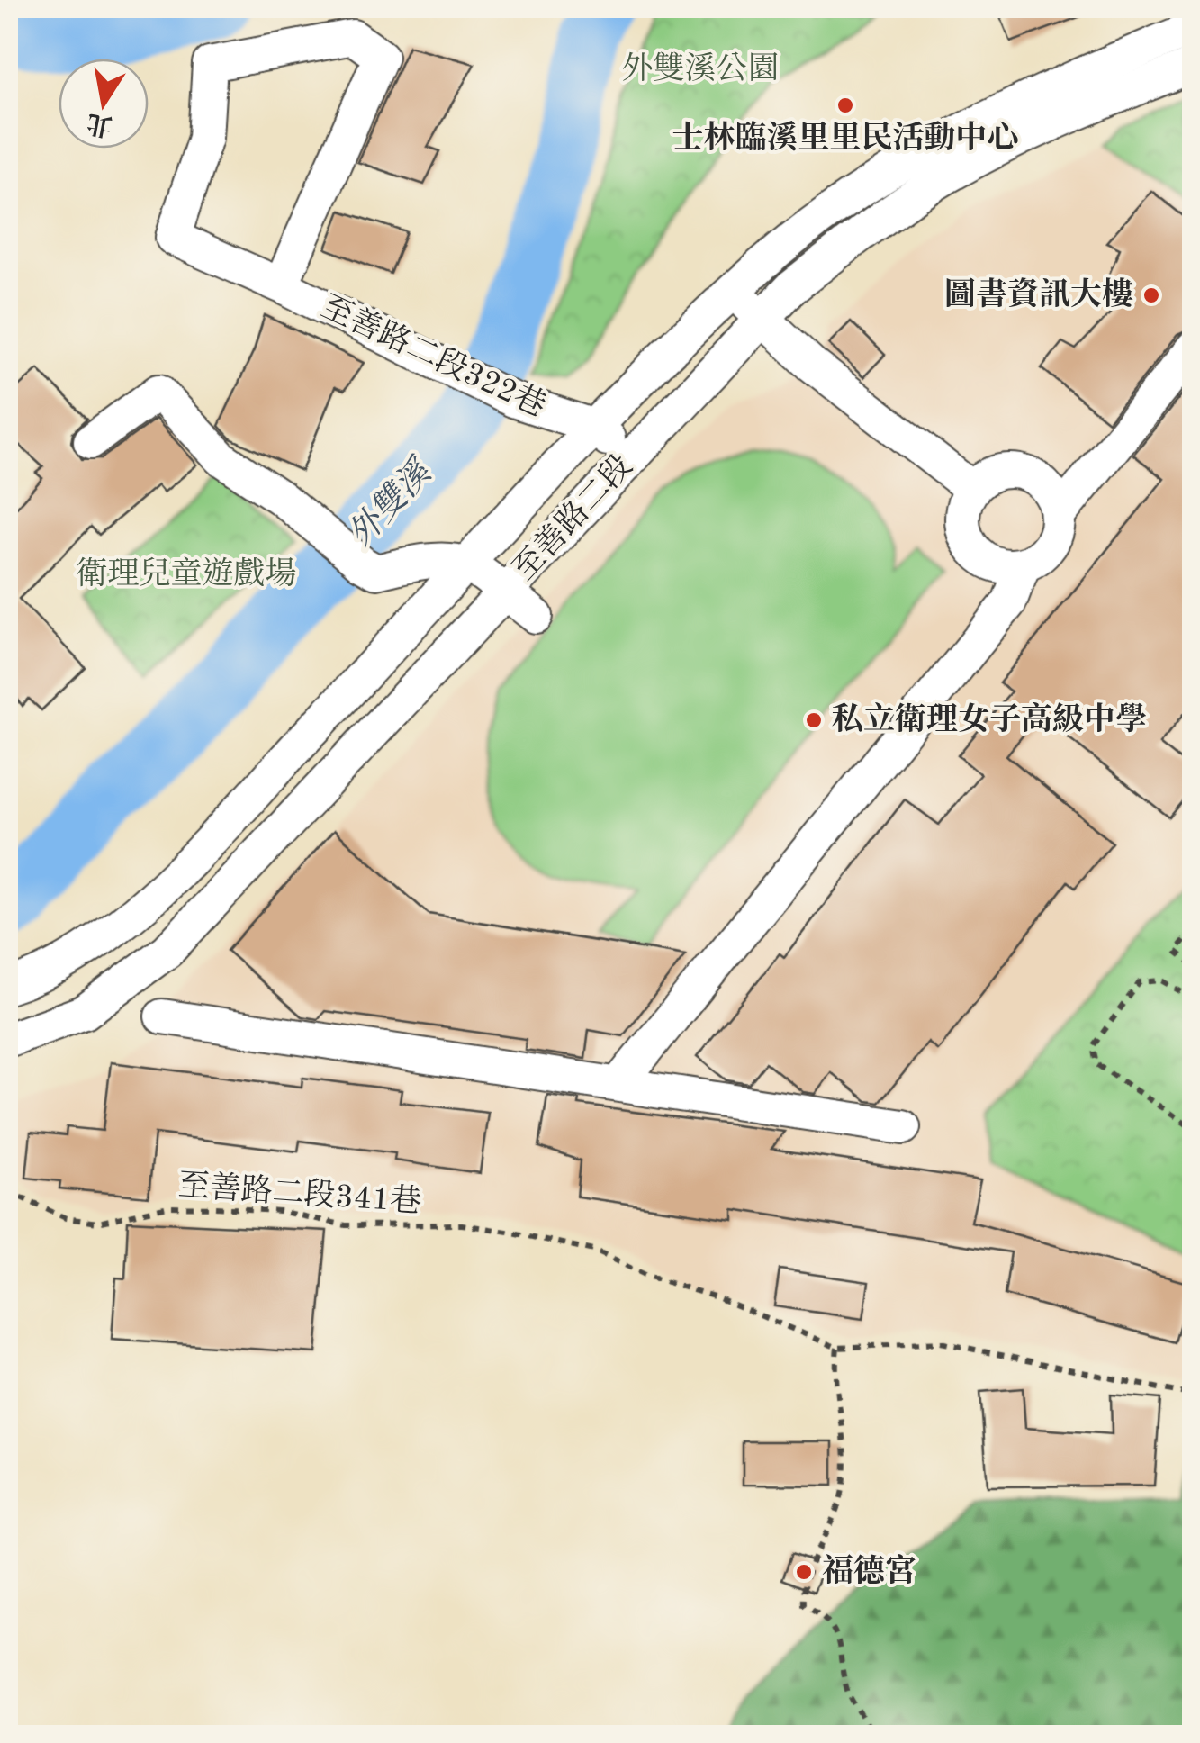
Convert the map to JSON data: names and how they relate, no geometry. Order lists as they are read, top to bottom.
{
  "streets": {
    "street": ["至善路二段322巷", "至善路二段"],
    "path": ["至善路二段341巷"]
  },
  "crossings": [
    ["至善路二段322巷", "至善路二段"]
  ],
  "water": ["外雙溪"],
  "parks": ["外雙溪公園", "衛理兒童遊戲場"],
  "places": [
    "士林臨溪里里民活動中心",
    "圖書資訊大樓",
    "私立衛理女子高級中學",
    "福德宮"
  ],
  "north": "bottom"
}
